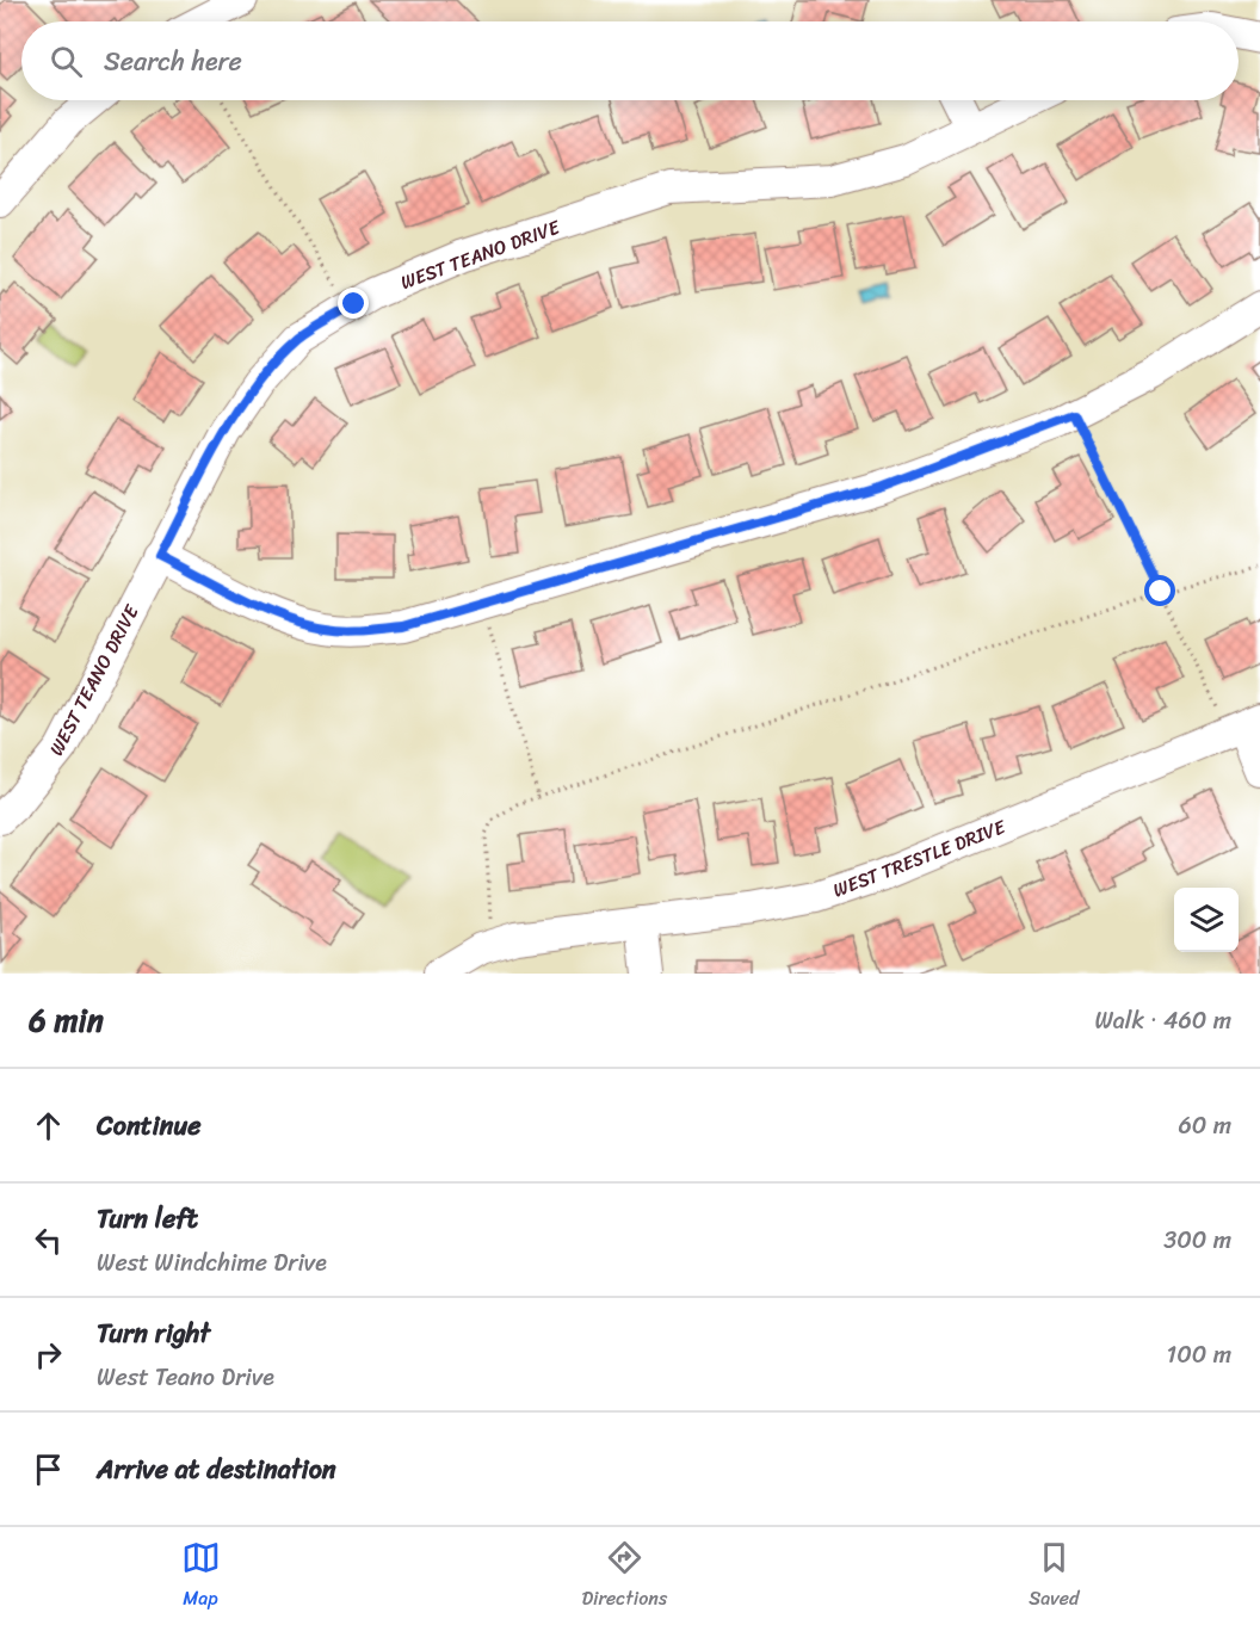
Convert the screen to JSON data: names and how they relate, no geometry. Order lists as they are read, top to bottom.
{
  "streets": {
    "street": ["WEST TEANO DRIVE", "WEST TRESTLE DRIVE"]
  },
  "page": {
    "search": "Search here",
    "heading": ["6 min", "Walk · 460 m"],
    "list": [
      ["Continue", "60 m"],
      ["Turn left", "West Windchime Drive", "300 m"],
      ["Turn right", "West Teano Drive", "100 m"],
      "Arrive at destination"
    ],
    "nav": ["Map", "Directions", "Saved"]
  }
}
